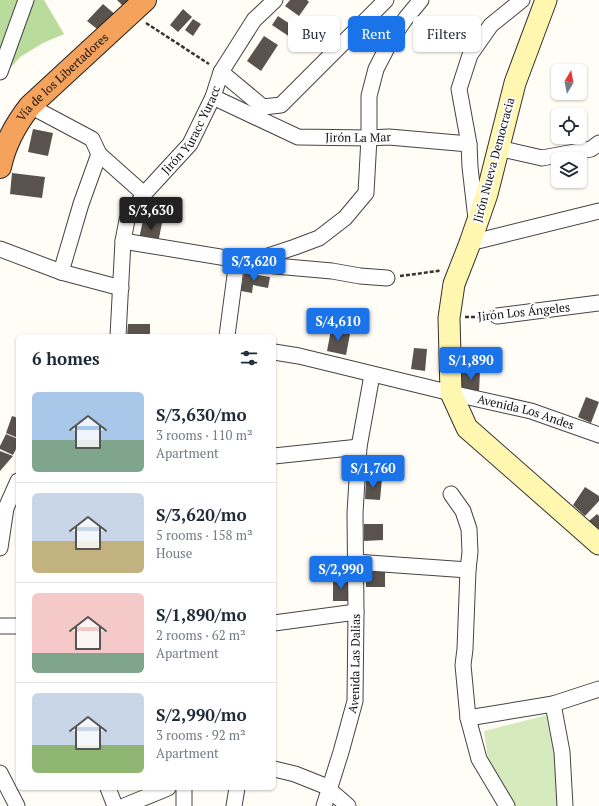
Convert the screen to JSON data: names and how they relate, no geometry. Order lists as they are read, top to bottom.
{
  "streets": {
    "highway": ["Vía de los Libertadores"],
    "street": [
      "Jirón Yuracc Yuracc",
      "Jirón La Mar",
      "Jirón Nueva Democracia",
      "Jirón Los Ángeles",
      "Avenida Los Andes",
      "Avenida Las Dalias"
    ]
  },
  "crossings": [
    ["Jirón Yuracc Yuracc", "Jirón La Mar"],
    ["Jirón Nueva Democracia", "Jirón Los Ángeles"],
    ["Jirón Nueva Democracia", "Avenida Los Andes"],
    ["Avenida Los Andes", "Avenida Las Dalias"]
  ],
  "north": "top",
  "page": {
    "chip": ["Buy", "Rent", "Filters"],
    "price": [
      "S/3,630",
      "S/3,620",
      "S/4,610",
      "S/1,890",
      "S/1,760",
      "S/2,990"
    ],
    "heading": "6 homes",
    "list": [
      {
        "name": "S/3,630/mo",
        "note": "3 rooms · 110 m² · Apartment"
      },
      {
        "name": "S/3,620/mo",
        "note": "5 rooms · 158 m² · House"
      },
      {
        "name": "S/1,890/mo",
        "note": "2 rooms · 62 m² · Apartment"
      },
      {
        "name": "S/2,990/mo",
        "note": "3 rooms · 92 m² · Apartment"
      }
    ]
  }
}
